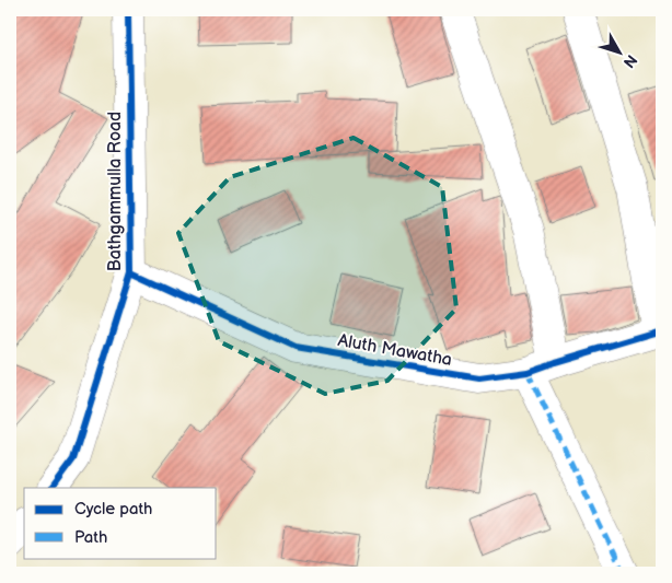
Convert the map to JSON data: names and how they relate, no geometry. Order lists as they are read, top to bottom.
{
  "streets": {
    "street": ["Bathgammulla Road", "Aluth Mawatha"]
  },
  "crossings": [
    ["Bathgammulla Road", "Aluth Mawatha"]
  ],
  "legend": ["Cycle path", "Path"],
  "north": "bottom right"
}
